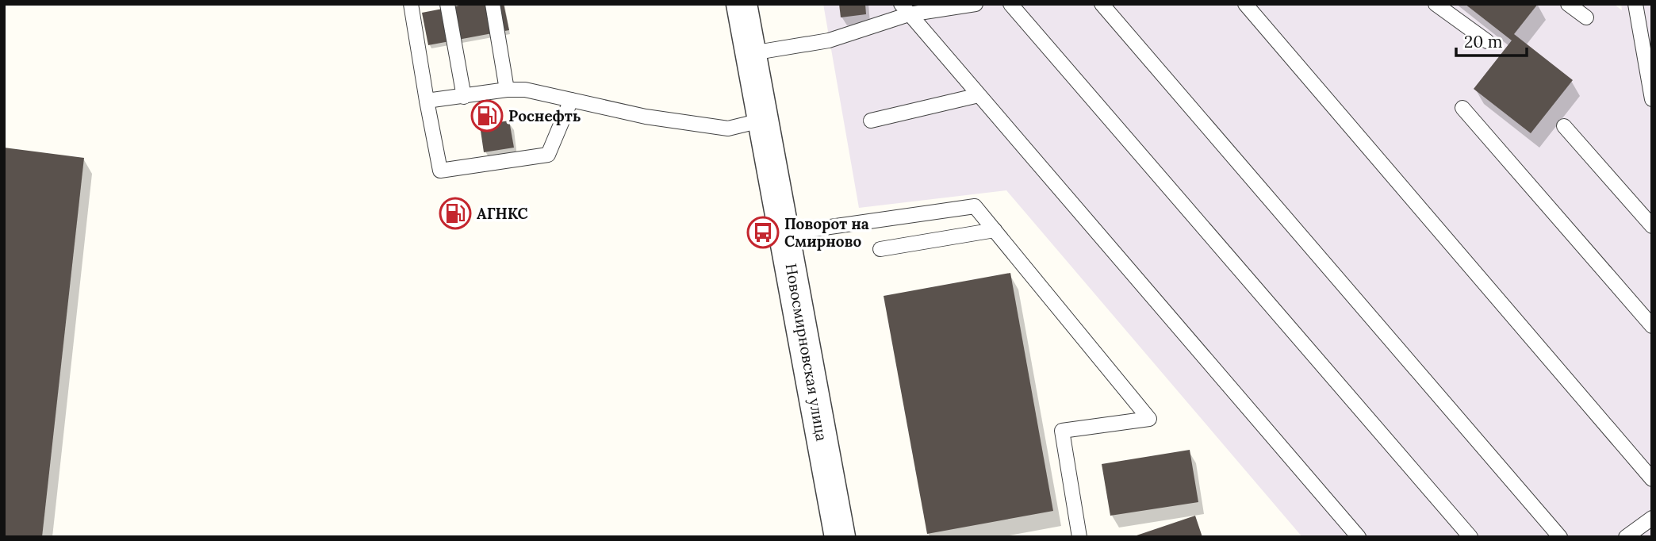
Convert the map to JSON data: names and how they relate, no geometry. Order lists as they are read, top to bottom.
{
  "streets": {
    "street": ["Новосмирновская улица"]
  },
  "places": {
    "fuel station": ["Роснефть", "АГНКС"],
    "bus stop": ["Поворот на Смирново"]
  },
  "scale_bar": "20 m"
}
